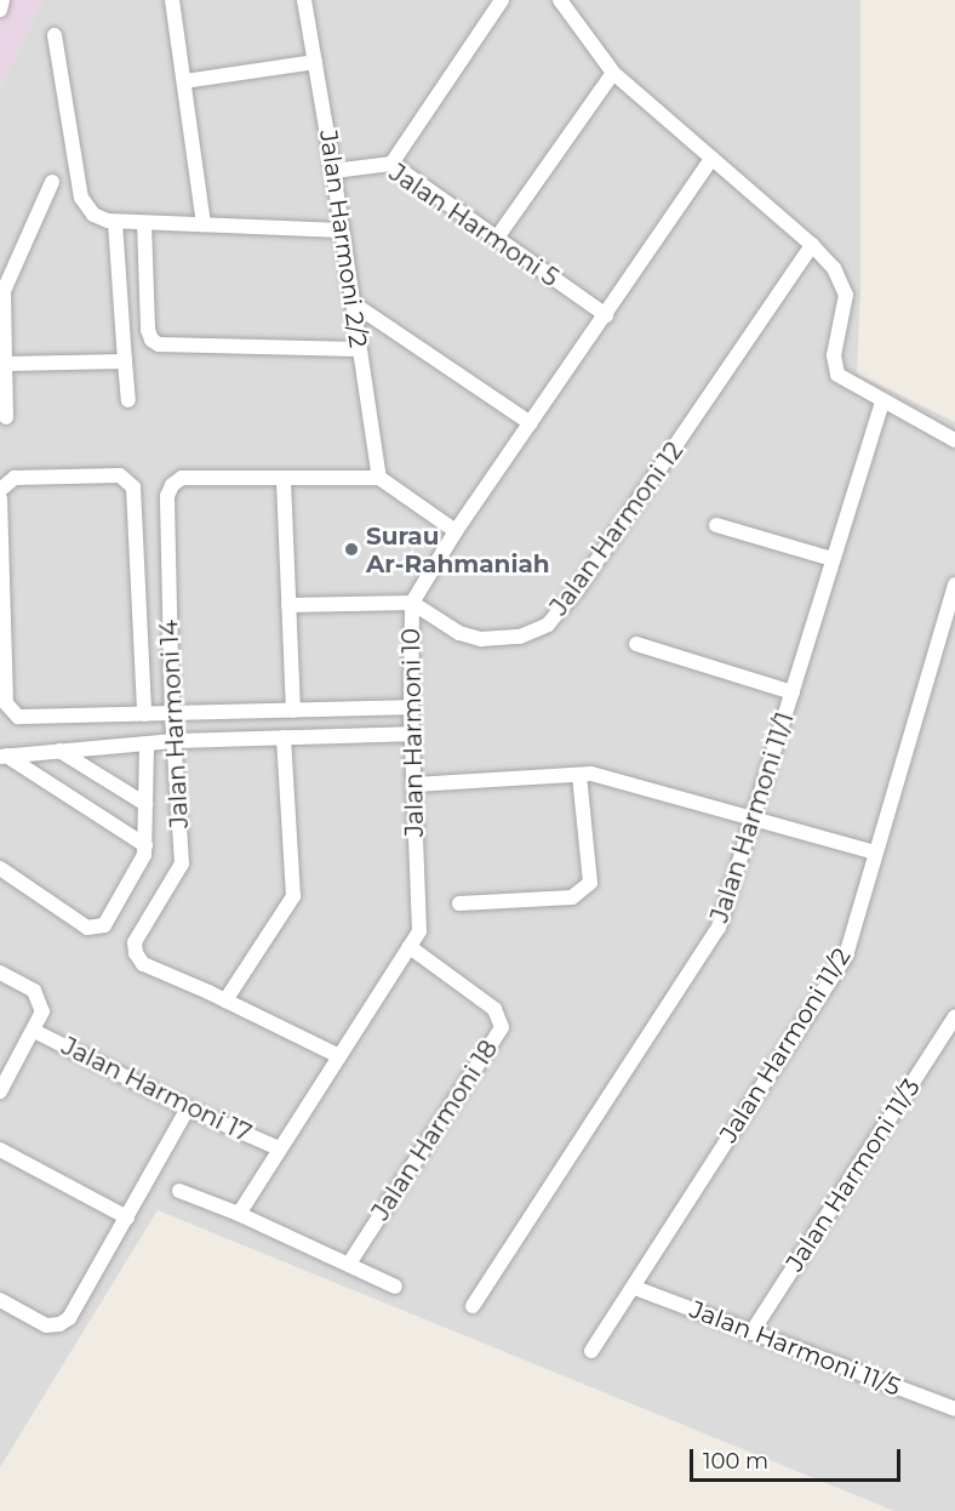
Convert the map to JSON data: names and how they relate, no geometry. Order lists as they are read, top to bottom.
{
  "streets": {
    "street": [
      "Jalan Harmoni 5",
      "Jalan Harmoni 2/2",
      "Jalan Harmoni 12",
      "Jalan Harmoni 14",
      "Jalan Harmoni 10",
      "Jalan Harmoni 11/1",
      "Jalan Harmoni 11/2",
      "Jalan Harmoni 17",
      "Jalan Harmoni 18",
      "Jalan Harmoni 11/3",
      "Jalan Harmoni 11/5"
    ]
  },
  "crossings": [
    ["Jalan Harmoni 5", "Jalan Harmoni 2/2"],
    ["Jalan Harmoni 5", "Jalan Harmoni 10"],
    ["Jalan Harmoni 12", "Jalan Harmoni 10"],
    ["Jalan Harmoni 10", "Jalan Harmoni 17"],
    ["Jalan Harmoni 10", "Jalan Harmoni 18"],
    ["Jalan Harmoni 11/2", "Jalan Harmoni 11/5"],
    ["Jalan Harmoni 11/3", "Jalan Harmoni 11/5"]
  ],
  "places": ["Surau Ar-Rahmaniah"],
  "scale_bar": "100 m"
}
